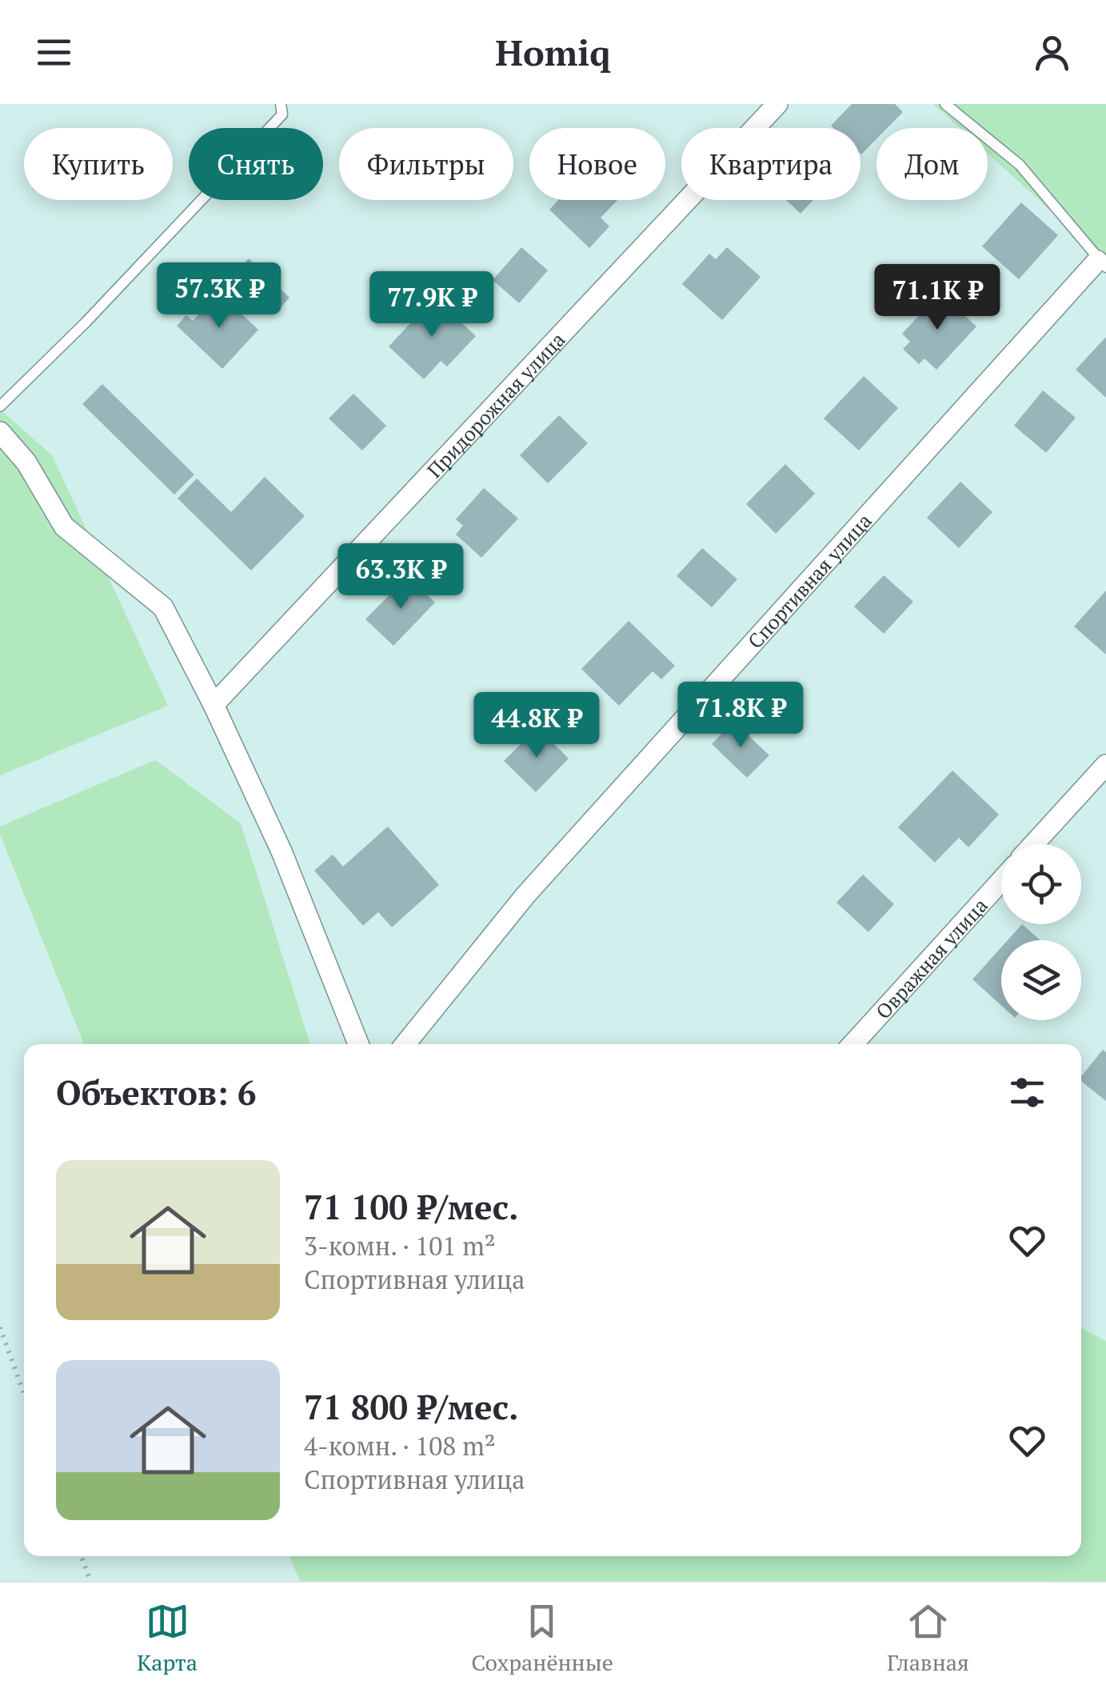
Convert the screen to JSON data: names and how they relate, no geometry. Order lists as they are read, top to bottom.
{
  "streets": {
    "street": ["Придорожная улица", "Спортивная улица", "Овражная улица"]
  },
  "page": {
    "header": "Homiq",
    "chip": [
      "Купить",
      "Снять",
      "Фильтры",
      "Новое",
      "Квартира",
      "Дом"
    ],
    "price": [
      "57.3K ₽",
      "71.1K ₽",
      "77.9K ₽",
      "63.3K ₽",
      "71.8K ₽",
      "44.8K ₽"
    ],
    "heading": "Объектов: 6",
    "list": [
      {
        "name": "71 100 ₽/мес.",
        "note": "3-комн. · 101 m² · Спортивная улица"
      },
      {
        "name": "71 800 ₽/мес.",
        "note": "4-комн. · 108 m² · Спортивная улица"
      }
    ],
    "tabs": ["Карта", "Сохранённые", "Главная"]
  }
}
